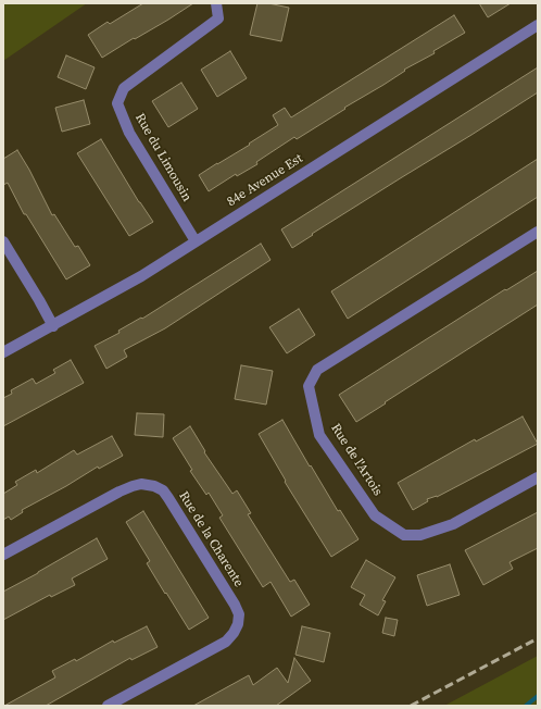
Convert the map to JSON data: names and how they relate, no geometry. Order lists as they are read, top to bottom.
{
  "streets": {
    "street": [
      "Rue du Limousin",
      "84e Avenue Est",
      "Rue de l'Artois",
      "Rue de la Charente"
    ]
  },
  "crossings": [
    ["Rue du Limousin", "84e Avenue Est"]
  ]
}
